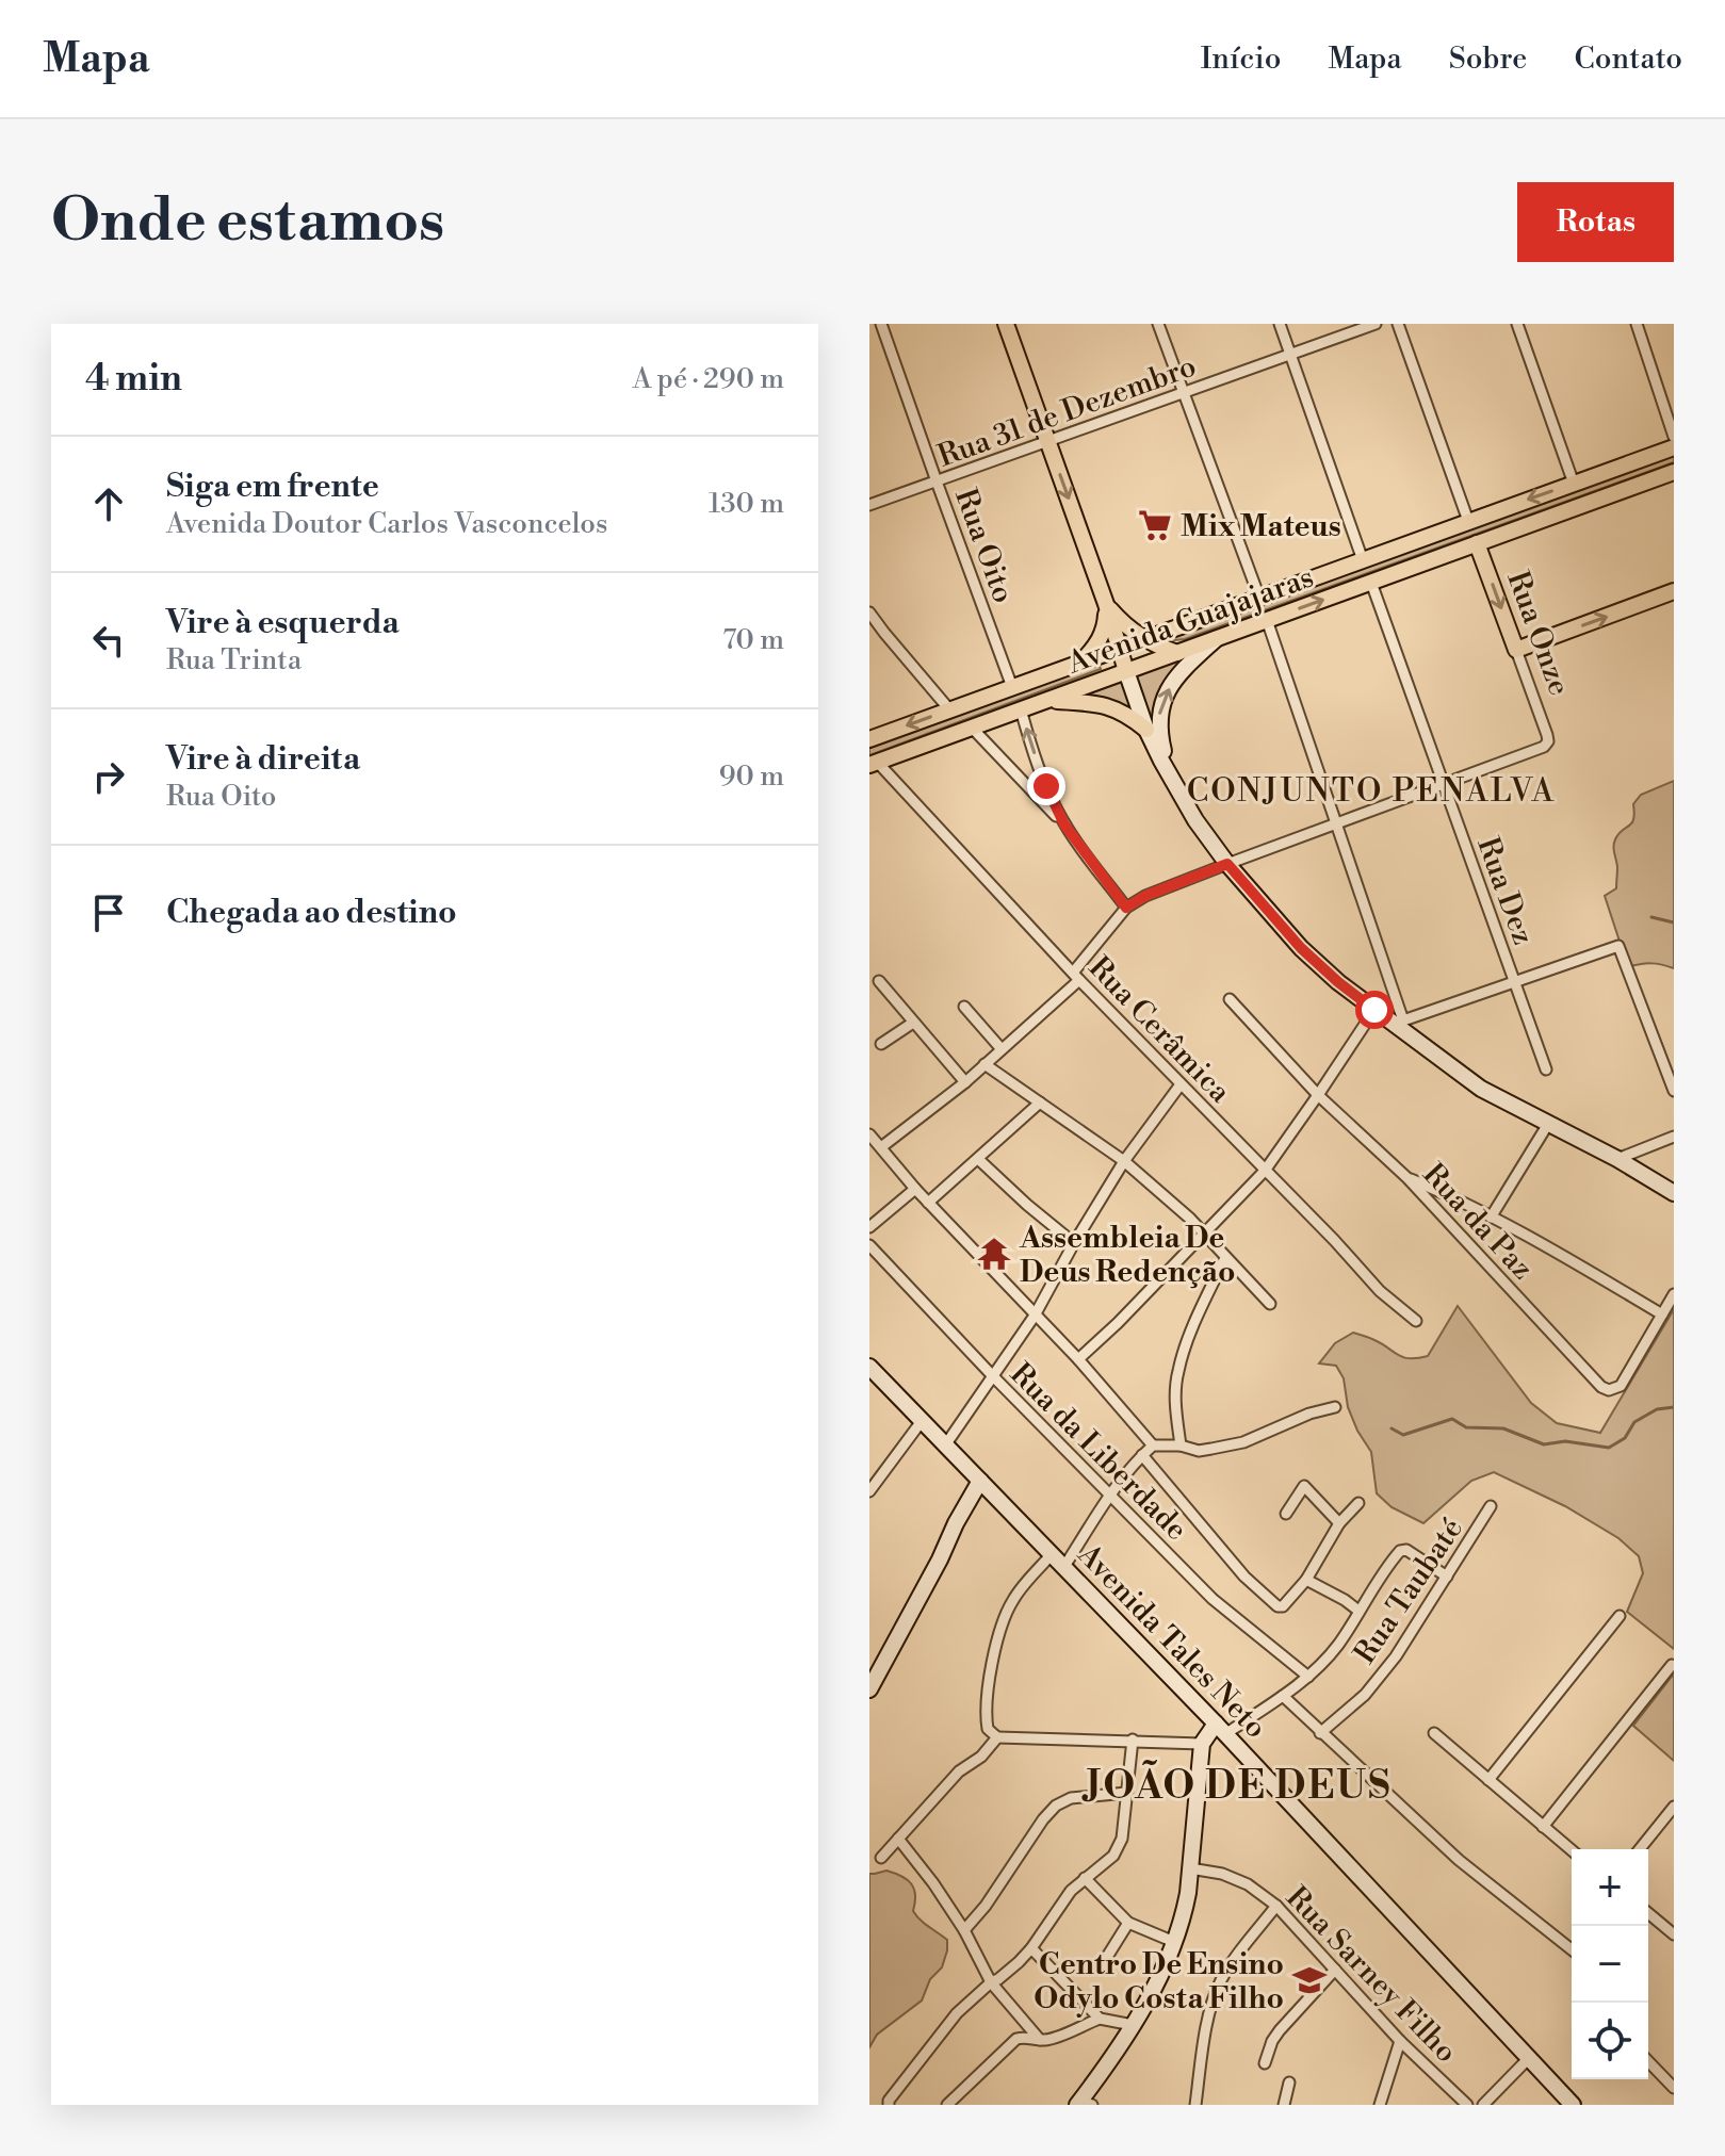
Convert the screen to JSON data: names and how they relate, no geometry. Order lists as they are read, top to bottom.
{
  "streets": {
    "main road": ["Avenida Guajajaras", "Rua Onze", "Avenida Tales Neto"],
    "street": [
      "Rua 31 de Dezembro",
      "Rua Oito",
      "Rua Dez",
      "Rua Cerâmica",
      "Rua da Paz",
      "Rua da Liberdade",
      "Rua Taubaté",
      "Rua Sarney Filho"
    ]
  },
  "crossings": [
    ["Rua 31 de Dezembro", "Rua Oito"],
    ["Rua Oito", "Avenida Guajajaras"],
    ["Avenida Guajajaras", "Rua Onze"],
    ["Avenida Guajajaras", "Rua Dez"],
    ["Avenida Guajajaras", "Rua Cerâmica"],
    ["Rua Onze", "Rua Dez"]
  ],
  "one_way": ["Rua Onze"],
  "districts": ["CONJUNTO PENALVA", "JOÃO DE DEUS"],
  "places": {
    "supermarket": ["Mix Mateus"],
    "temple": ["Assembleia De Deus Redenção"],
    "school or university": ["Centro De Ensino Odylo Costa Filho"]
  },
  "page": {
    "header": "Mapa",
    "nav": [
      "Início",
      "Mapa",
      "Sobre",
      "Contato"
    ],
    "buttons": "Rotas",
    "title": "Onde estamos",
    "heading": ["4 min", "A pé · 290 m"],
    "list": [
      ["Siga em frente", "Avenida Doutor Carlos Vasconcelos", "130 m"],
      ["Vire à esquerda", "Rua Trinta", "70 m"],
      ["Vire à direita", "Rua Oito", "90 m"],
      "Chegada ao destino"
    ],
    "map_buttons": ["+", "−"]
  }
}
